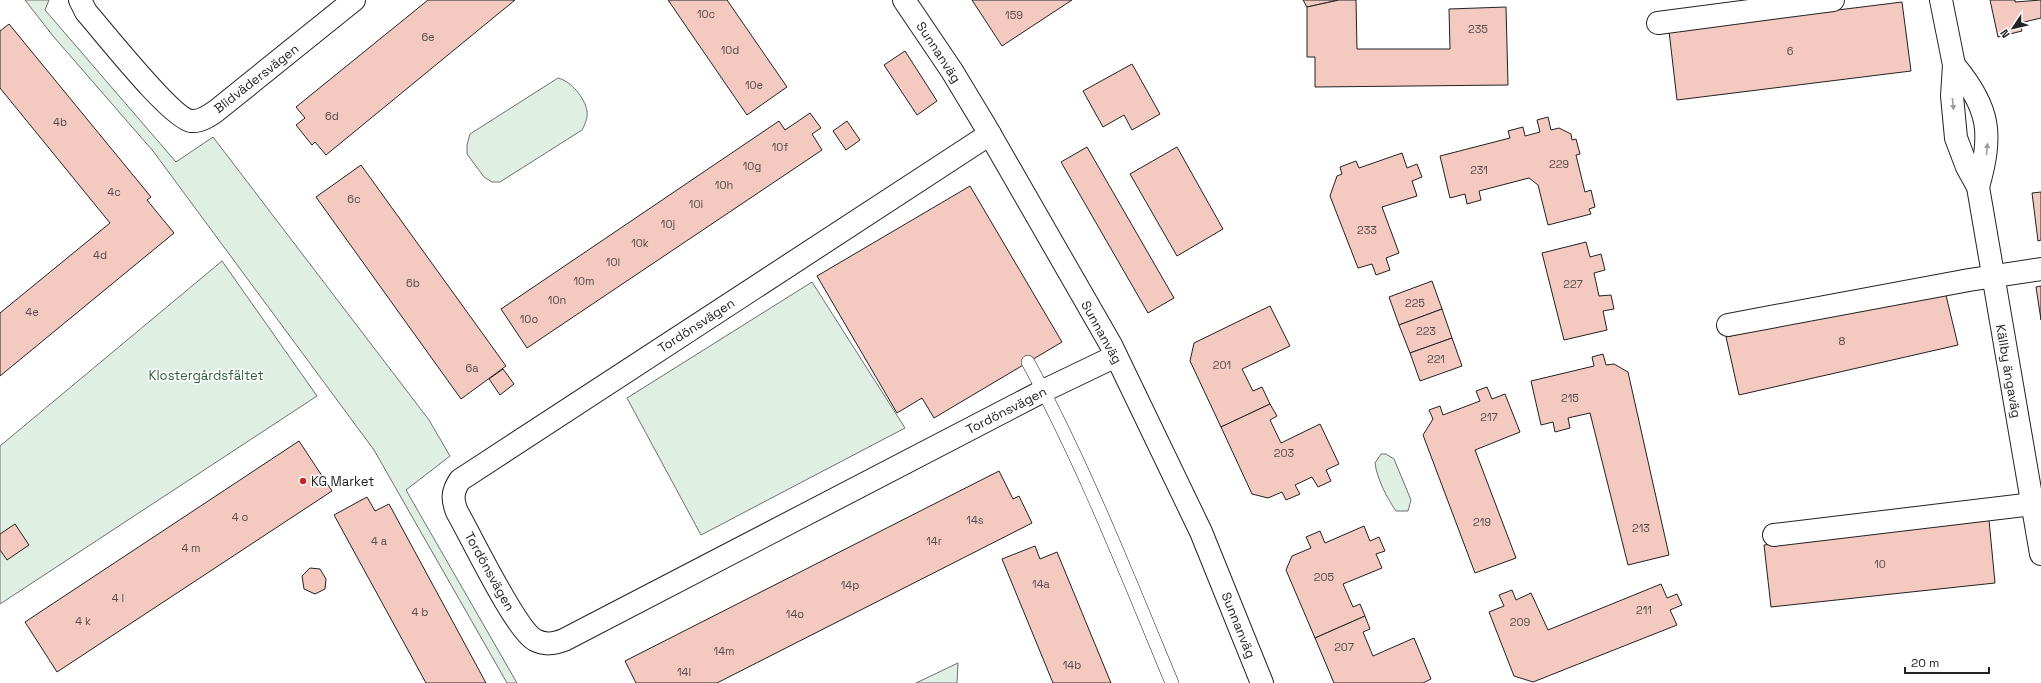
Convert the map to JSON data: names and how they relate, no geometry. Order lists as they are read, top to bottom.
{
  "streets": {
    "street": [
      "Sunnanväg",
      "Blidvädersvägen",
      "Tordönsvägen",
      "Källby ängaväg"
    ]
  },
  "crossings": [
    ["Sunnanväg", "Tordönsvägen"]
  ],
  "parks": ["Klostergårdsfältet"],
  "places": ["KG Market"],
  "house_numbers": [
    "10c",
    "159",
    "235",
    "6e",
    "10d",
    "6",
    "10e",
    "6d",
    "4b",
    "10f",
    "229",
    "10g",
    "231",
    "10h",
    "4c",
    "6c",
    "10i",
    "10j",
    "233",
    "10k",
    "4d",
    "10l",
    "10m",
    "6b",
    "227",
    "10n",
    "225",
    "4e",
    "10o",
    "223",
    "8",
    "221",
    "201",
    "6a",
    "215",
    "217",
    "203",
    "4 o",
    "14s",
    "219",
    "213",
    "4 a",
    "14r",
    "4 m",
    "10",
    "205",
    "14a",
    "14p",
    "4 l",
    "211",
    "4 b",
    "14o",
    "4 k",
    "209",
    "207",
    "14m",
    "14b",
    "14l"
  ],
  "scale_bar": "20 m",
  "north": "bottom left"
}
